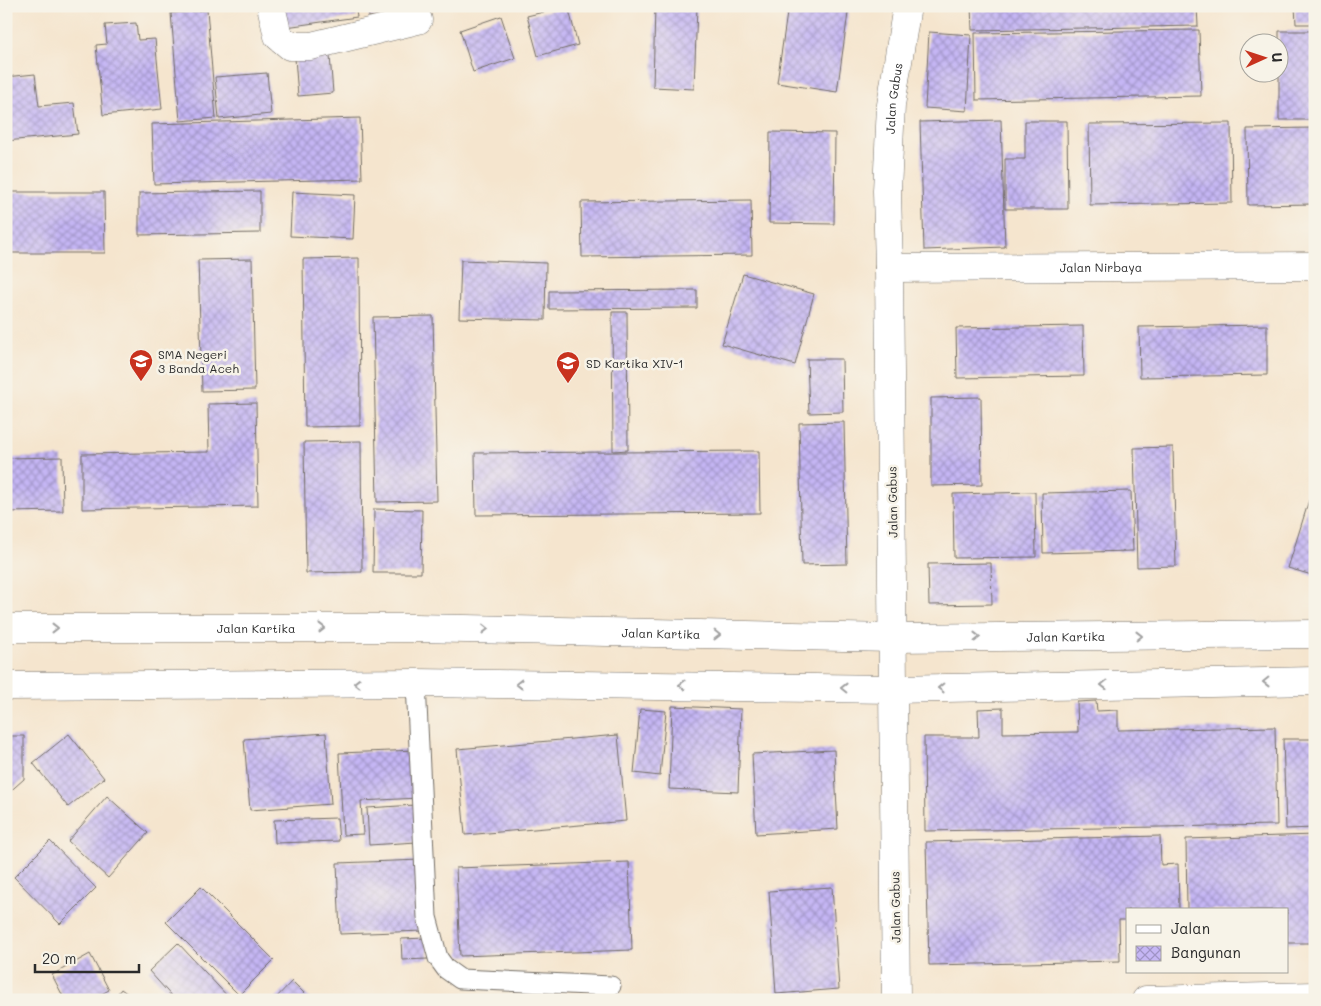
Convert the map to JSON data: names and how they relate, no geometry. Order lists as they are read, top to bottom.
{
  "streets": {
    "street": ["Jalan Gabus", "Jalan Nirbaya", "Jalan Kartika"]
  },
  "crossings": [
    ["Jalan Gabus", "Jalan Nirbaya"],
    ["Jalan Gabus", "Jalan Kartika"]
  ],
  "places": {
    "school or university": ["SMA Negeri 3 Banda Aceh", "SD Kartika XIV-1"]
  },
  "legend": ["Jalan", "Bangunan"],
  "scale_bar": "20 m",
  "north": "right"
}
